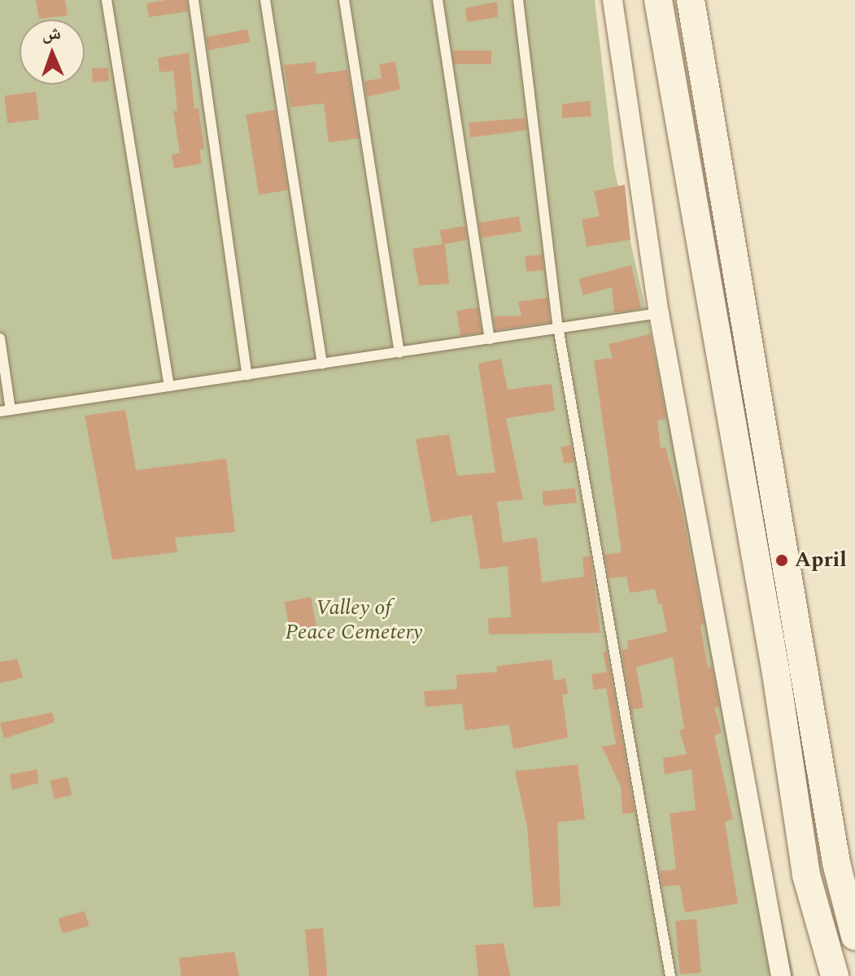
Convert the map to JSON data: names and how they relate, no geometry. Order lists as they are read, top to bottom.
{
  "parks": ["Valley of Peace Cemetery"],
  "places": ["April"],
  "north": "top"
}
